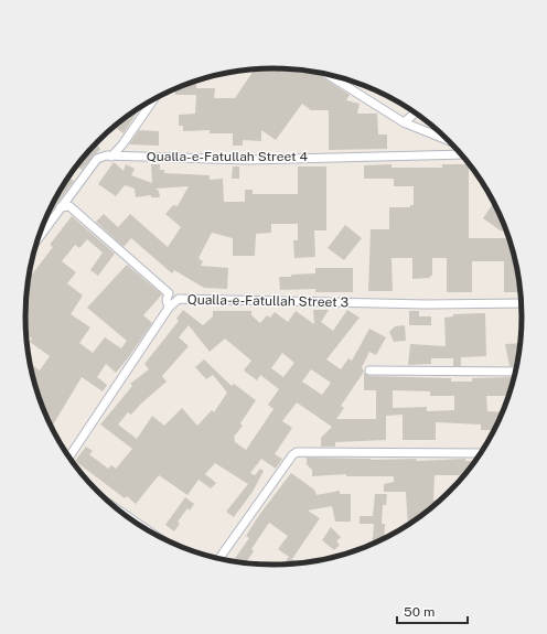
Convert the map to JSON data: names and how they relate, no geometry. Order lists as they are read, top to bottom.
{
  "streets": {
    "street": ["Qualla-e-Fatullah Street 4", "Qualla-e-Fatullah Street 3"]
  },
  "scale_bar": "50 m"
}
